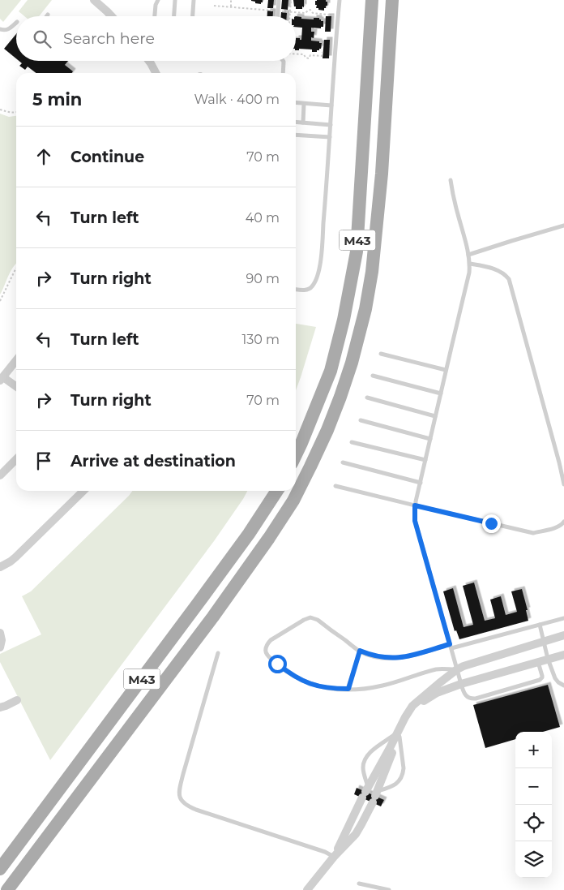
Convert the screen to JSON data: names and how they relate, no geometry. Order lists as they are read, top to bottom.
{
  "streets": {
    "main road": ["M43"]
  },
  "page": {
    "search": "Search here",
    "heading": ["5 min", "Walk · 400 m"],
    "list": [
      ["Continue", "70 m"],
      ["Turn left", "40 m"],
      ["Turn right", "90 m"],
      ["Turn left", "130 m"],
      ["Turn right", "70 m"],
      "Arrive at destination"
    ],
    "map_buttons": ["+", "−"]
  }
}
